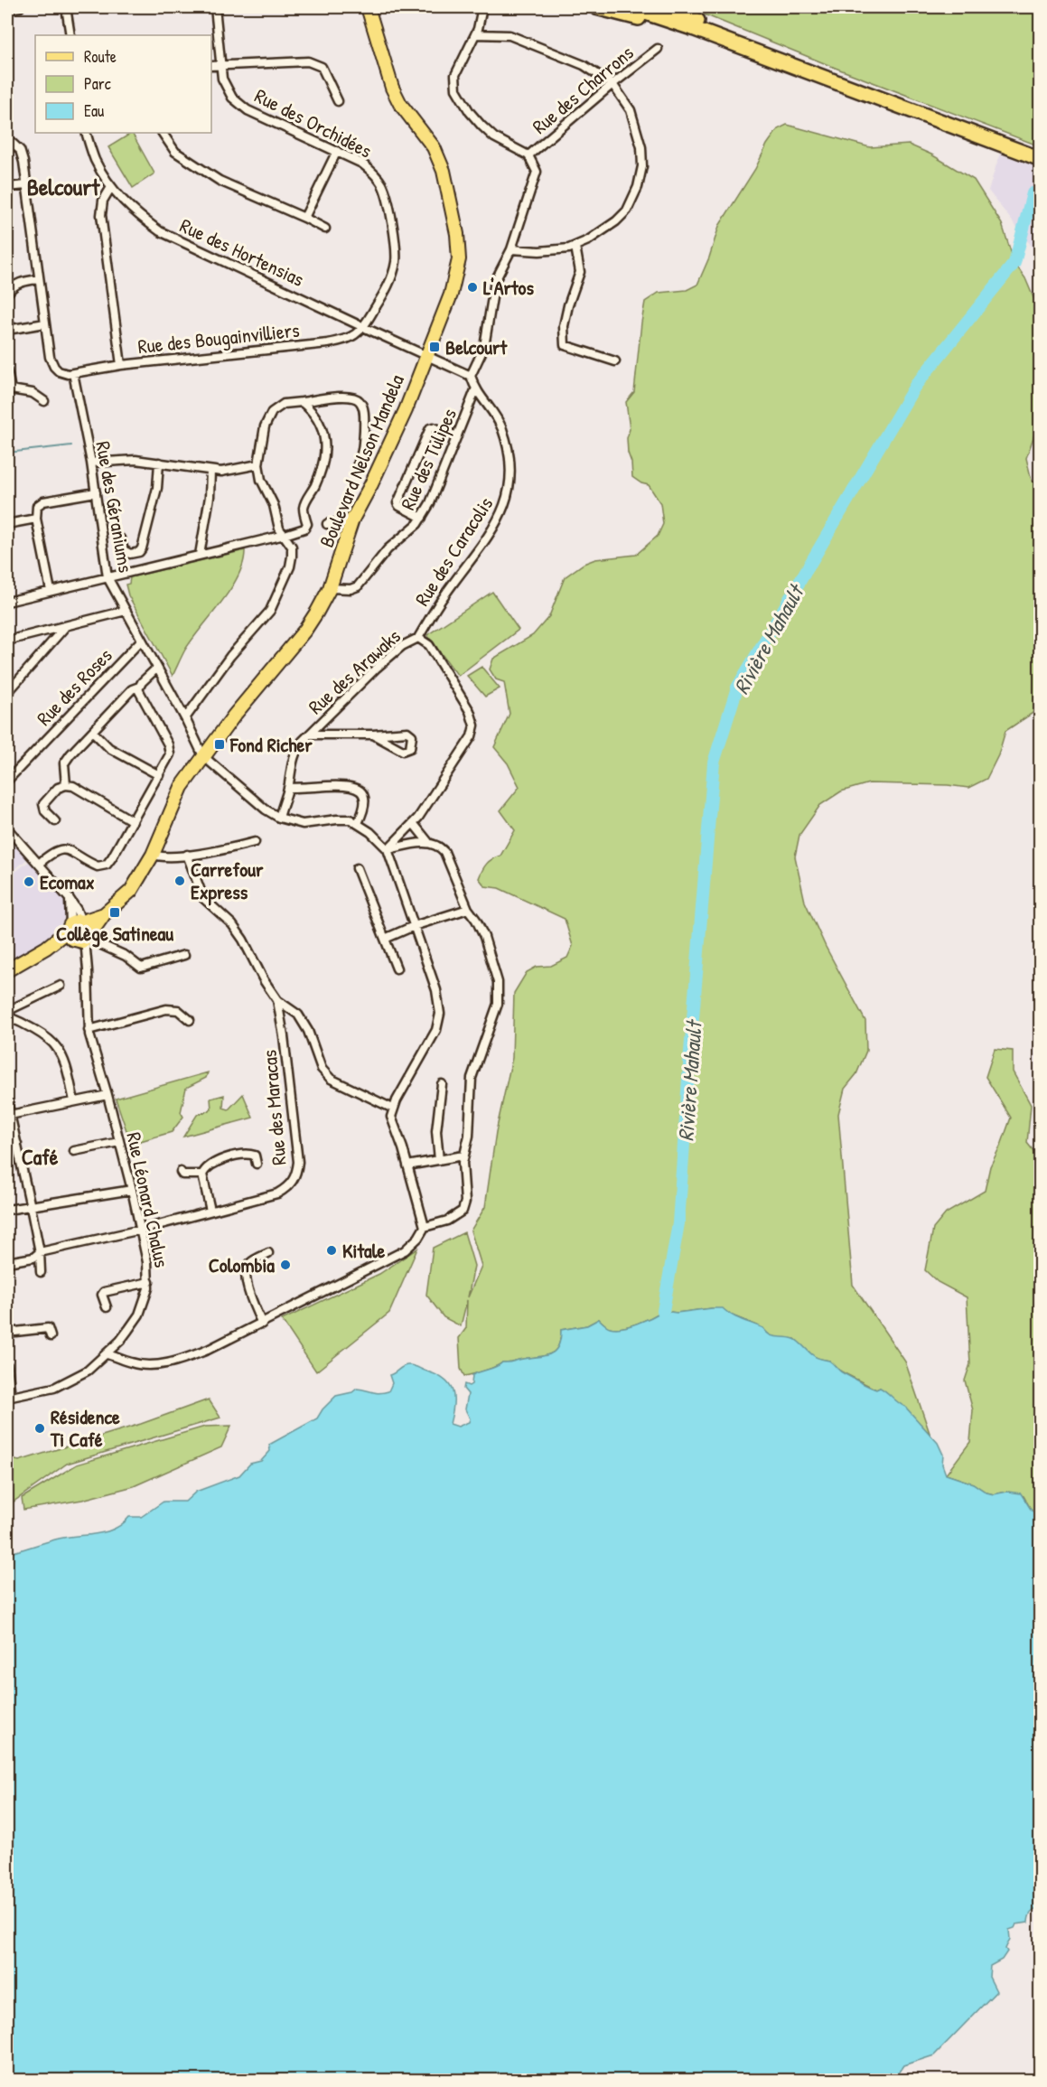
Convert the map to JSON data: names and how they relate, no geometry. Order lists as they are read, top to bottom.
{
  "streets": {
    "main road": ["Boulevard Nelson Mandela"],
    "street": [
      "Rue des Charrons",
      "Rue des Orchidées",
      "Rue des Hortensias",
      "Rue des Bougainvilliers",
      "Rue des Tulipes",
      "Rue des Géraniums",
      "Rue des Caracolis",
      "Rue des Arawaks",
      "Rue des Roses",
      "Rue des Maracas",
      "Rue Léonard Chalus"
    ]
  },
  "crossings": [
    ["Rue des Orchidées", "Rue des Hortensias"],
    ["Rue des Orchidées", "Rue des Bougainvilliers"],
    ["Rue des Hortensias", "Rue des Bougainvilliers"],
    ["Rue des Hortensias", "Boulevard Nelson Mandela"],
    ["Rue des Bougainvilliers", "Rue des Géraniums"],
    ["Rue des Tulipes", "Boulevard Nelson Mandela"],
    ["Rue des Tulipes", "Rue des Caracolis"],
    ["Boulevard Nelson Mandela", "Rue des Géraniums"],
    ["Boulevard Nelson Mandela", "Rue Léonard Chalus"],
    ["Rue des Géraniums", "Rue des Roses"],
    ["Rue des Caracolis", "Rue des Arawaks"],
    ["Rue des Maracas", "Rue Léonard Chalus"]
  ],
  "districts": ["Belcourt", "Café"],
  "water": ["Rivière Mahault"],
  "places": {
    "other": [
      "L'Artos",
      "Carrefour Express",
      "Ecomax",
      "Kitale",
      "Colombia",
      "Résidence Ti Café"
    ],
    "transit": ["Belcourt", "Fond Richer", "Collège Satineau"]
  },
  "legend": ["Route", "Parc", "Eau"]
}
